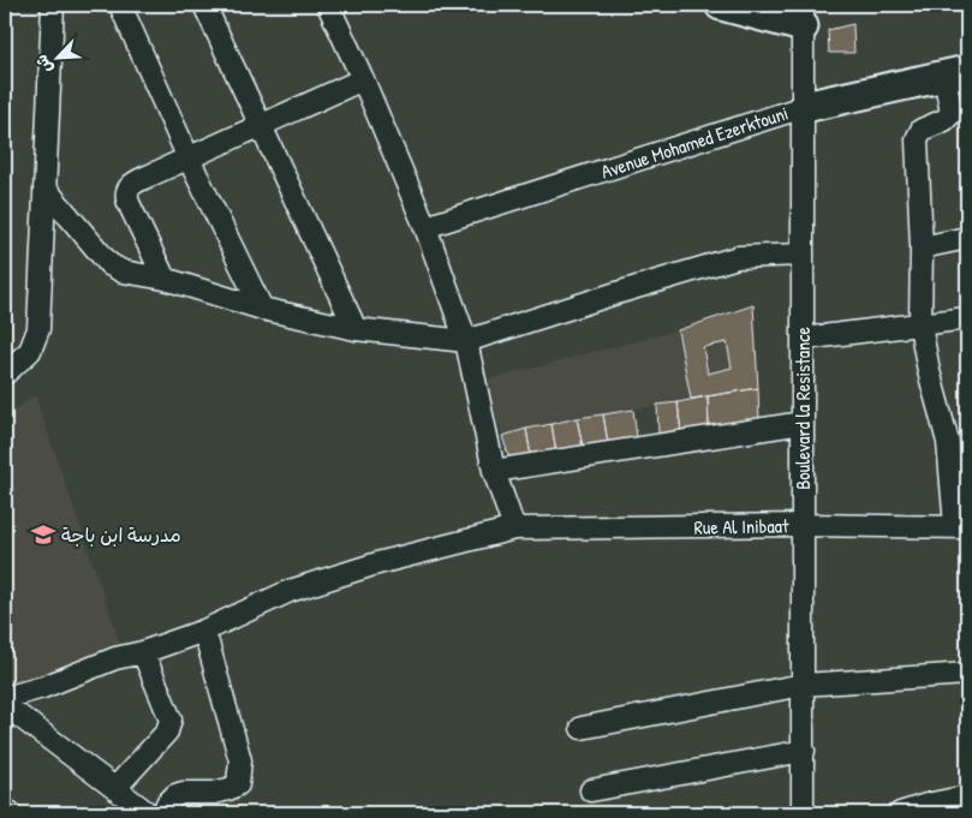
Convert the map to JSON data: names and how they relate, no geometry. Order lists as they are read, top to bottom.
{
  "streets": {
    "street": ["Avenue Mohamed Ezerktouni", "Boulevard la Resistance", "Rue Al Inibaat"]
  },
  "crossings": [
    ["Avenue Mohamed Ezerktouni", "Boulevard la Resistance"],
    ["Boulevard la Resistance", "Rue Al Inibaat"]
  ],
  "places": {
    "school or university": ["مدرسة ابن باجة"]
  },
  "north": "bottom left"
}
